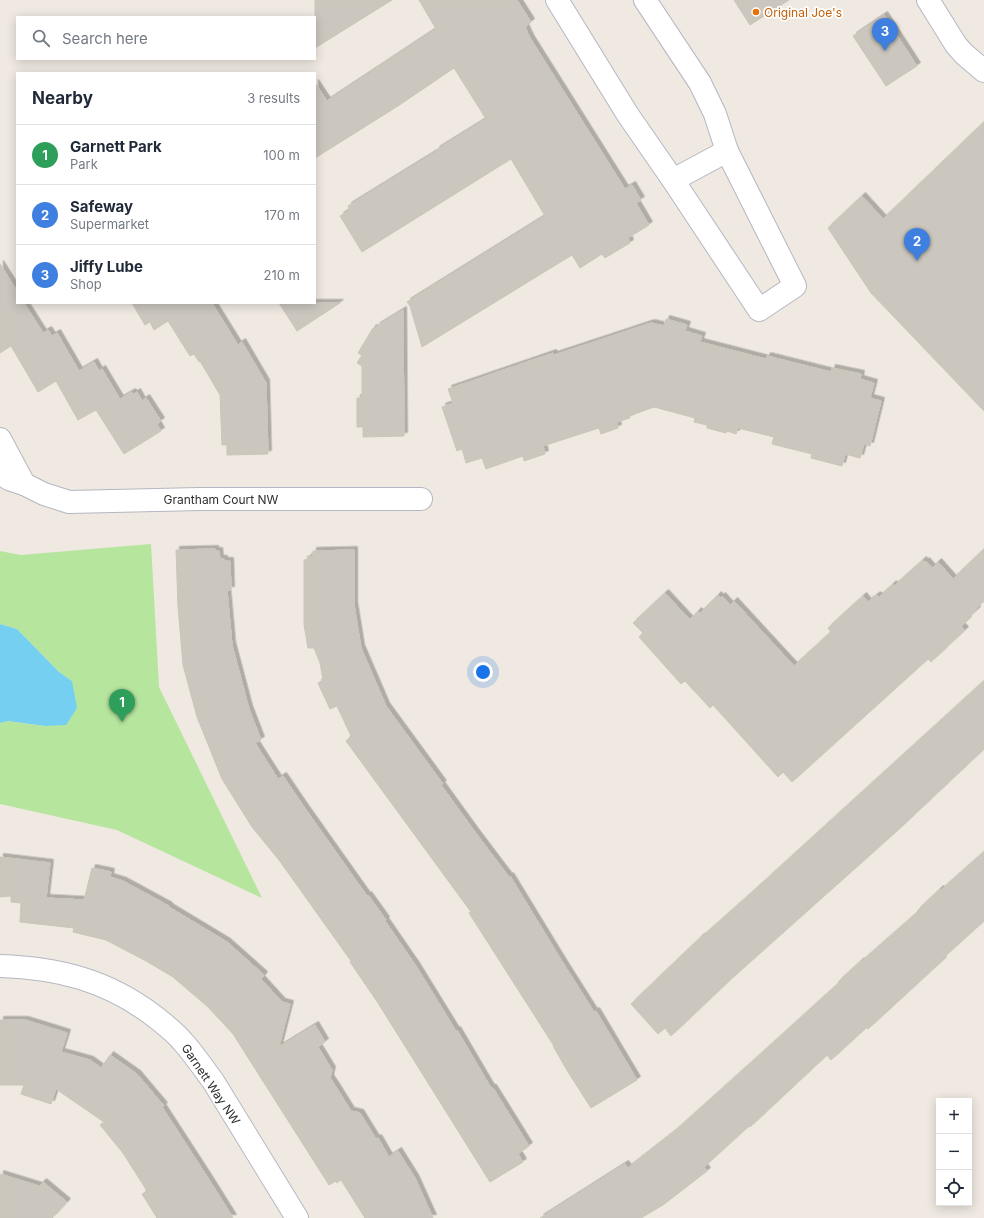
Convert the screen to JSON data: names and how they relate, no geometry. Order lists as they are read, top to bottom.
{
  "streets": {
    "street": ["Grantham Court NW", "Garnett Way NW"]
  },
  "places": ["Original Joe's"],
  "page": {
    "search": "Search here",
    "pins": ["3", "2", "1"],
    "heading": ["Nearby", "3 results"],
    "list": [
      {
        "mark": "1",
        "name": "Garnett Park",
        "note": "Park",
        "value": "100 m"
      },
      {
        "mark": "2",
        "name": "Safeway",
        "note": "Supermarket",
        "value": "170 m"
      },
      {
        "mark": "3",
        "name": "Jiffy Lube",
        "note": "Shop",
        "value": "210 m"
      }
    ],
    "map_buttons": ["+", "−"]
  }
}
